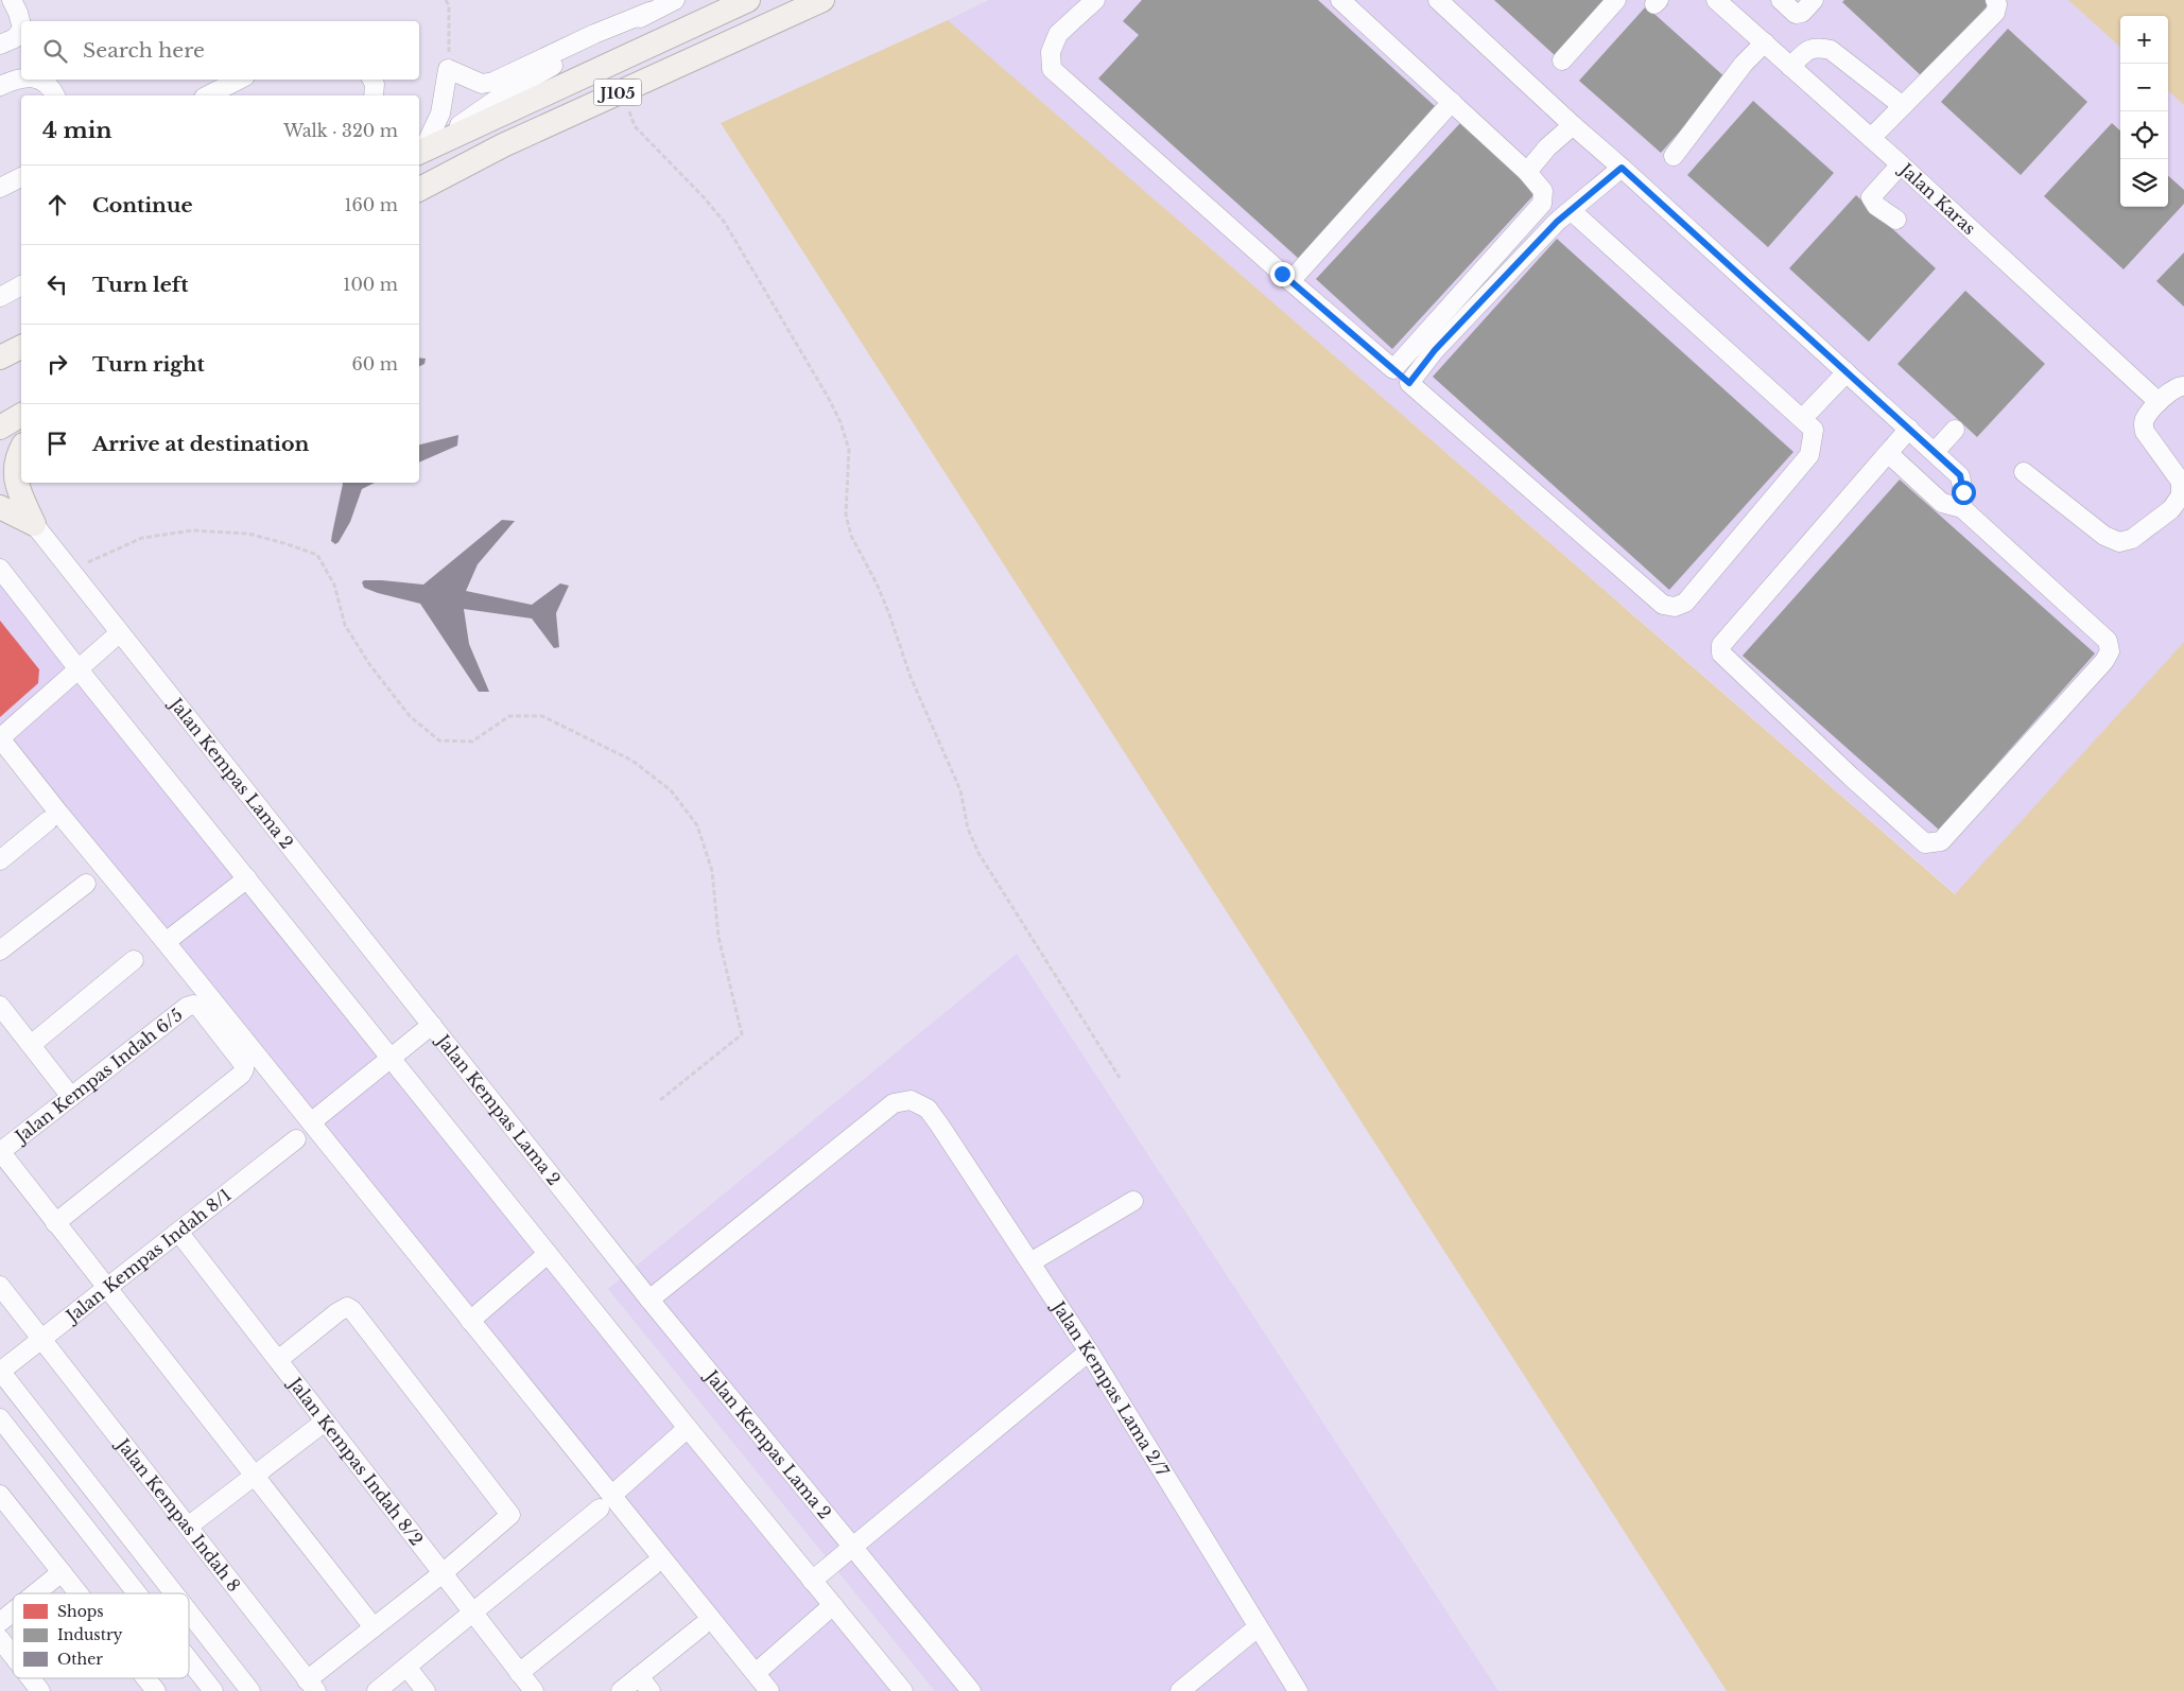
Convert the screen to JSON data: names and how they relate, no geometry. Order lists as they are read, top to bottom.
{
  "streets": {
    "main road": ["J105"],
    "street": [
      "Jalan Karas",
      "Jalan Kempas Lama 2",
      "Jalan Kempas Indah 6/5",
      "Jalan Kempas Indah 8/1",
      "Jalan Kempas Lama 2/7",
      "Jalan Kempas Indah 8/2",
      "Jalan Kempas Indah 8"
    ]
  },
  "crossings": [
    ["Jalan Kempas Lama 2", "Jalan Kempas Lama 2/7"],
    ["Jalan Kempas Indah 8/1", "Jalan Kempas Indah 8/2"],
    ["Jalan Kempas Indah 8/1", "Jalan Kempas Indah 8"]
  ],
  "legend": ["Shops", "Industry", "Other"],
  "page": {
    "map_buttons": ["+", "−"],
    "search": "Search here",
    "heading": ["4 min", "Walk · 320 m"],
    "list": [
      ["Continue", "160 m"],
      ["Turn left", "100 m"],
      ["Turn right", "60 m"],
      "Arrive at destination"
    ]
  }
}
